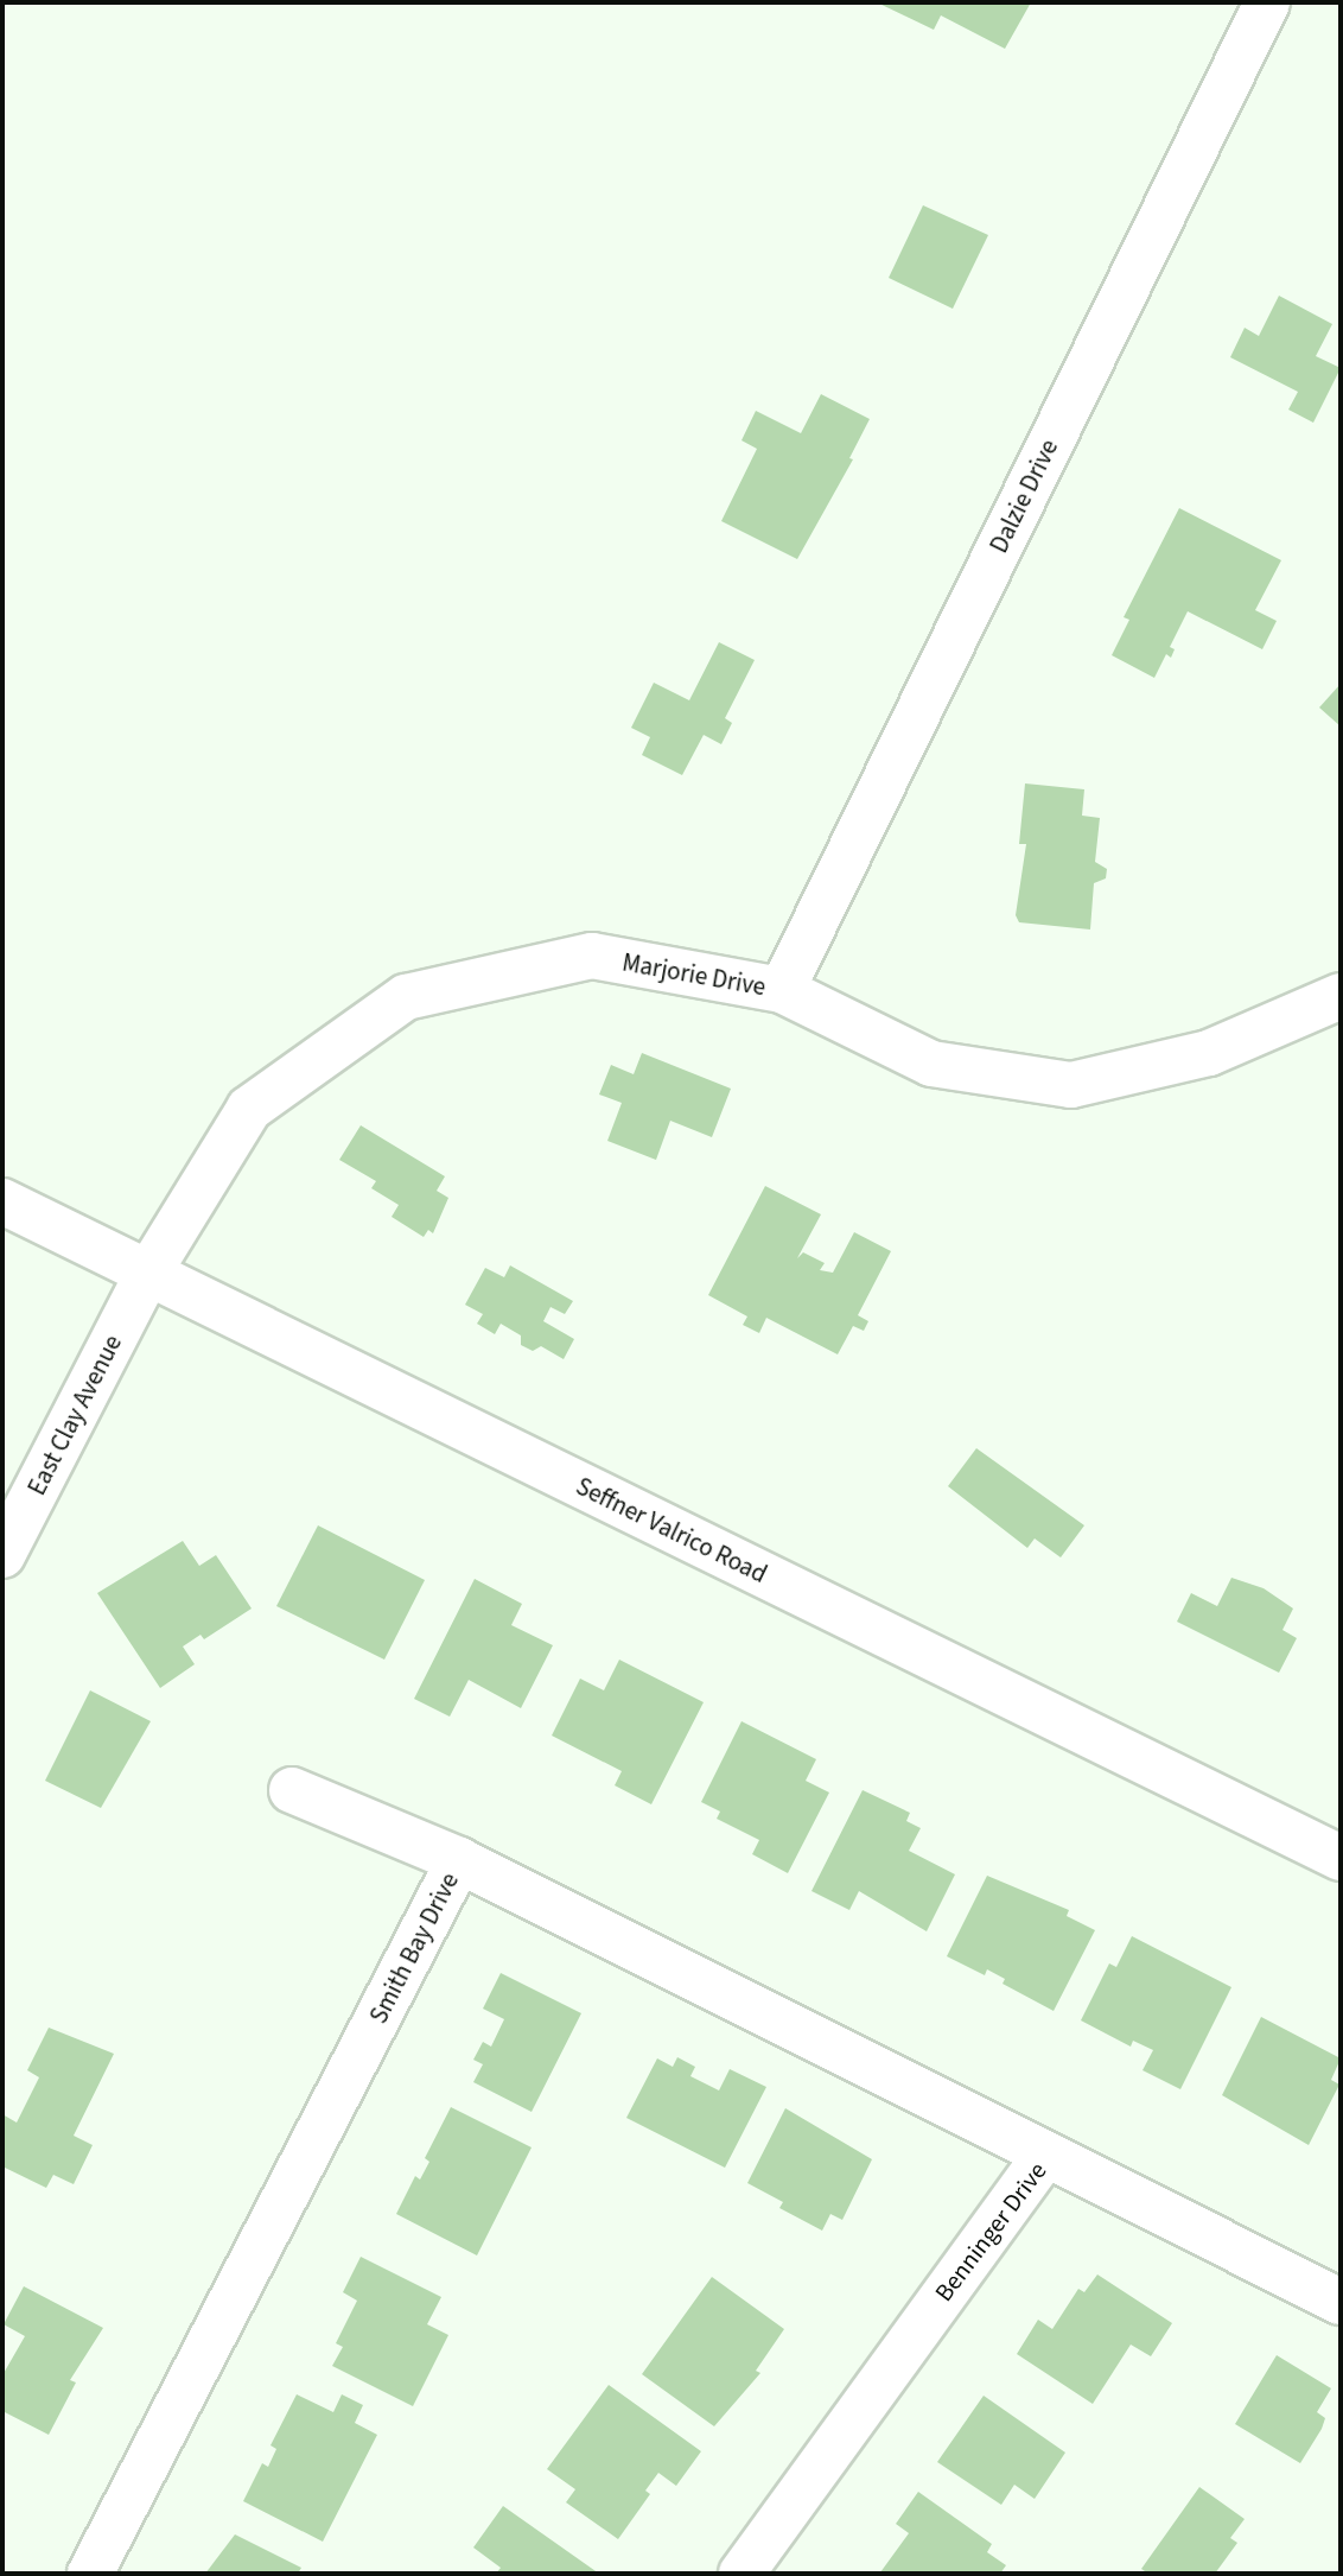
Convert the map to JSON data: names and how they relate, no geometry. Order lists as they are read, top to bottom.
{
  "streets": {
    "street": [
      "Dalzie Drive",
      "Marjorie Drive",
      "East Clay Avenue",
      "Seffner Valrico Road",
      "Smith Bay Drive",
      "Benninger Drive"
    ]
  },
  "crossings": [
    ["Dalzie Drive", "Marjorie Drive"],
    ["Marjorie Drive", "East Clay Avenue"],
    ["Marjorie Drive", "Seffner Valrico Road"],
    ["East Clay Avenue", "Seffner Valrico Road"],
    ["Smith Bay Drive", "Benninger Drive"]
  ]
}
